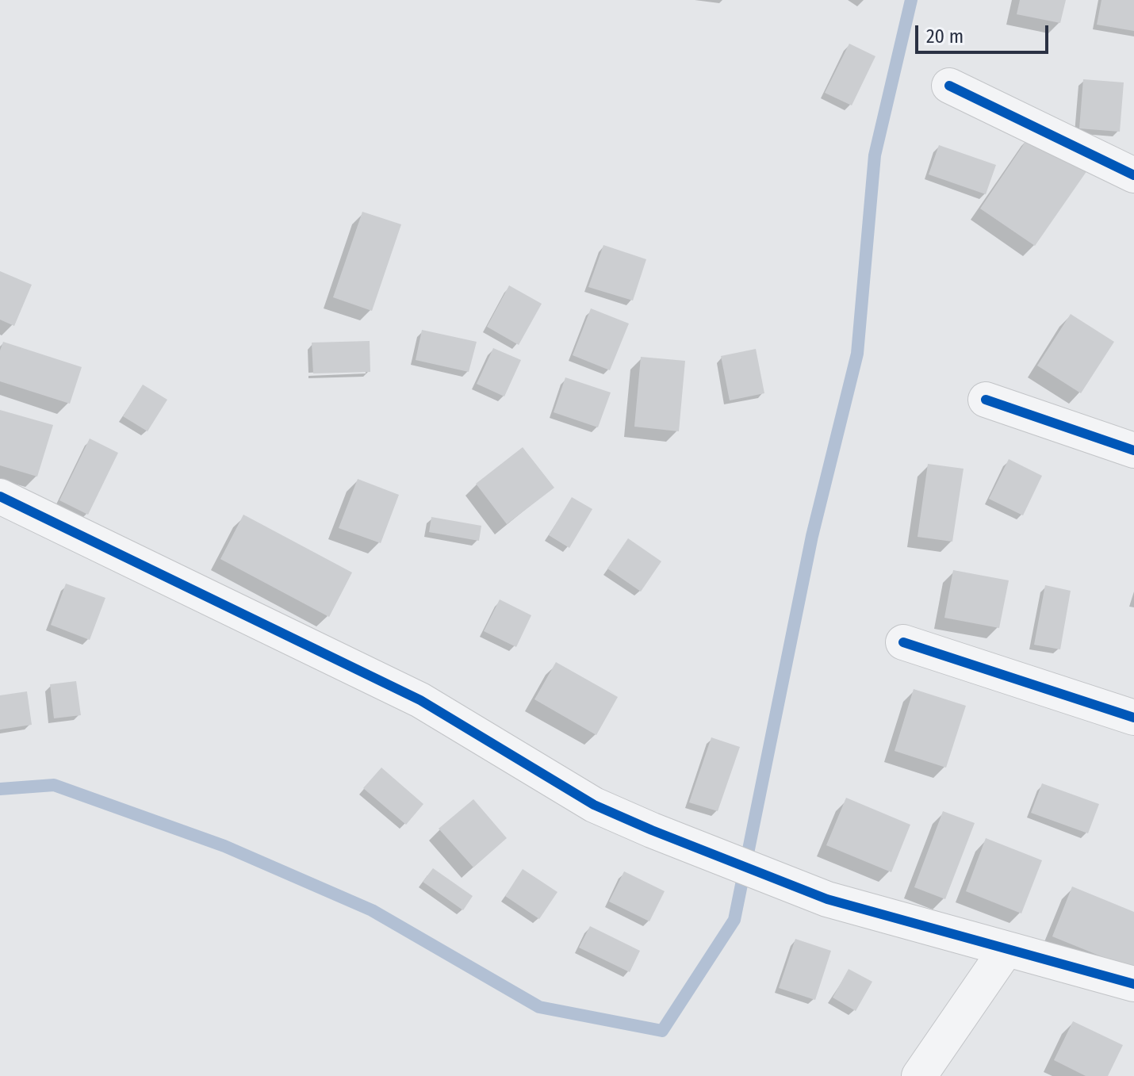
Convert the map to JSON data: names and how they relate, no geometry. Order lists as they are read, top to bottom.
{
  "scale_bar": "20 m"
}
